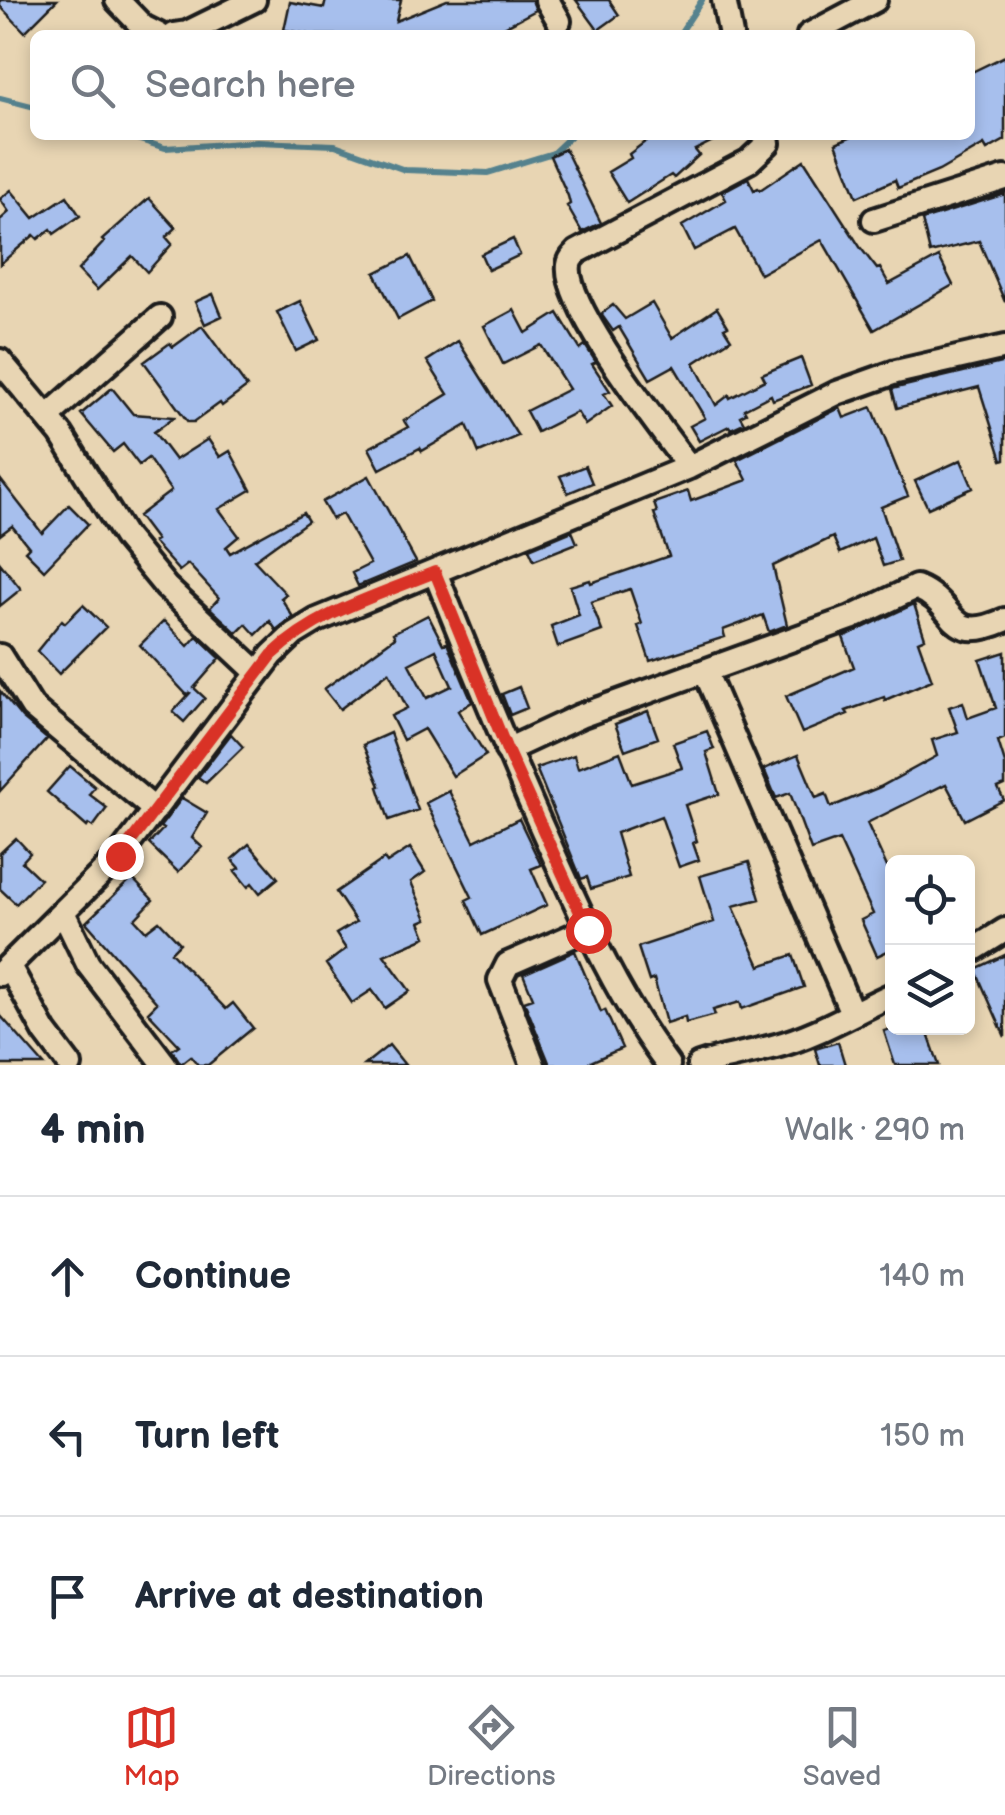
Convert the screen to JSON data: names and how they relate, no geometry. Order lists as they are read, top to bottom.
{
  "page": {
    "search": "Search here",
    "heading": ["4 min", "Walk · 290 m"],
    "list": [
      ["Continue", "140 m"],
      ["Turn left", "150 m"],
      "Arrive at destination"
    ],
    "nav": ["Map", "Directions", "Saved"]
  }
}
